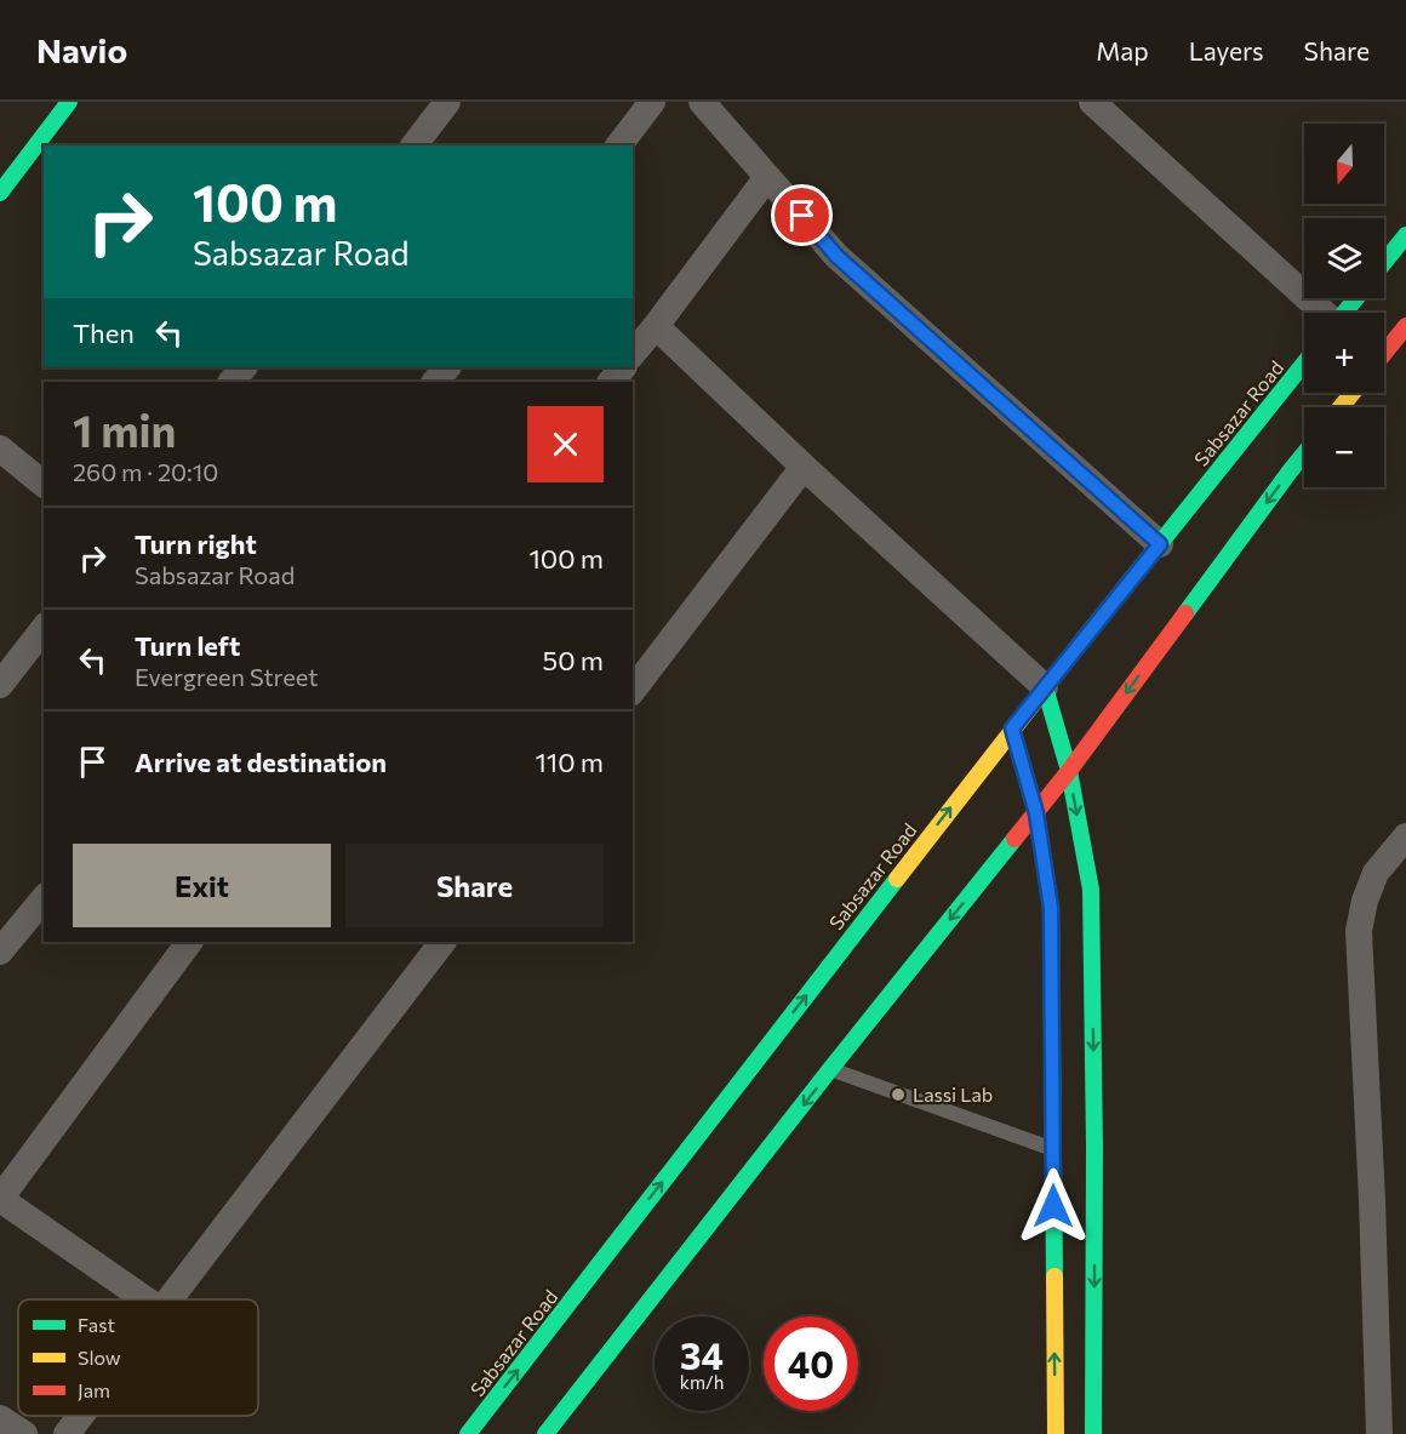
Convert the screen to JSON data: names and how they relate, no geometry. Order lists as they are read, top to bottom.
{
  "streets": {
    "main road": ["Sabsazar Road"]
  },
  "places": ["Lassi Lab"],
  "legend": ["Fast", "Slow", "Jam"],
  "north": "bottom",
  "page": {
    "header": "Navio",
    "nav": ["Map", "Layers", "Share"],
    "map_buttons": ["+", "−"],
    "turn": ["100 m", "Sabsazar Road"],
    "then": "Then",
    "heading": ["1 min", "260 m · 20:10"],
    "list": [
      {
        "name": "Turn right",
        "note": "Sabsazar Road",
        "value": "100 m"
      },
      {
        "name": "Turn left",
        "note": "Evergreen Street",
        "value": "50 m"
      },
      {
        "name": "Arrive at destination",
        "value": "110 m"
      }
    ],
    "buttons": ["Exit", "Share"],
    "speed": "34 km/h",
    "limit": "40"
  }
}
